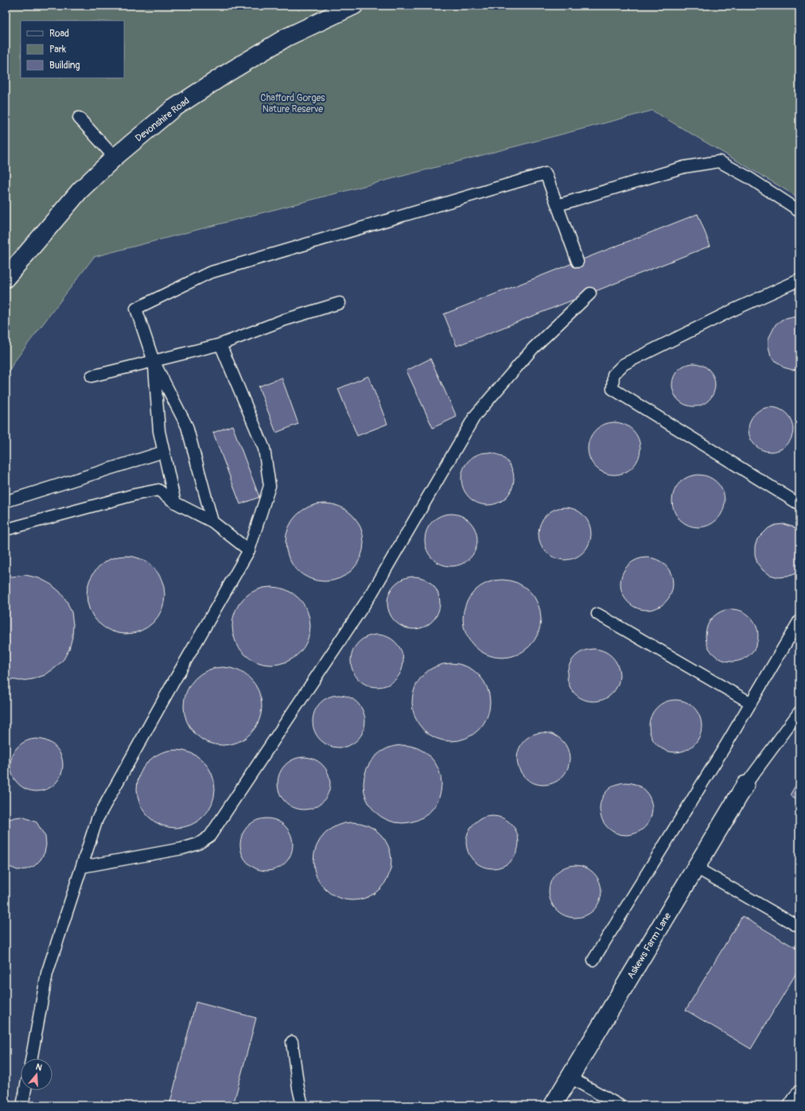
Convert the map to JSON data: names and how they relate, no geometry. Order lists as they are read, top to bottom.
{
  "streets": {
    "main road": ["Devonshire Road", "Askews Farm Lane"]
  },
  "parks": ["Chafford Gorges Nature Reserve"],
  "legend": ["Road", "Park", "Building"],
  "north": "top"
}
